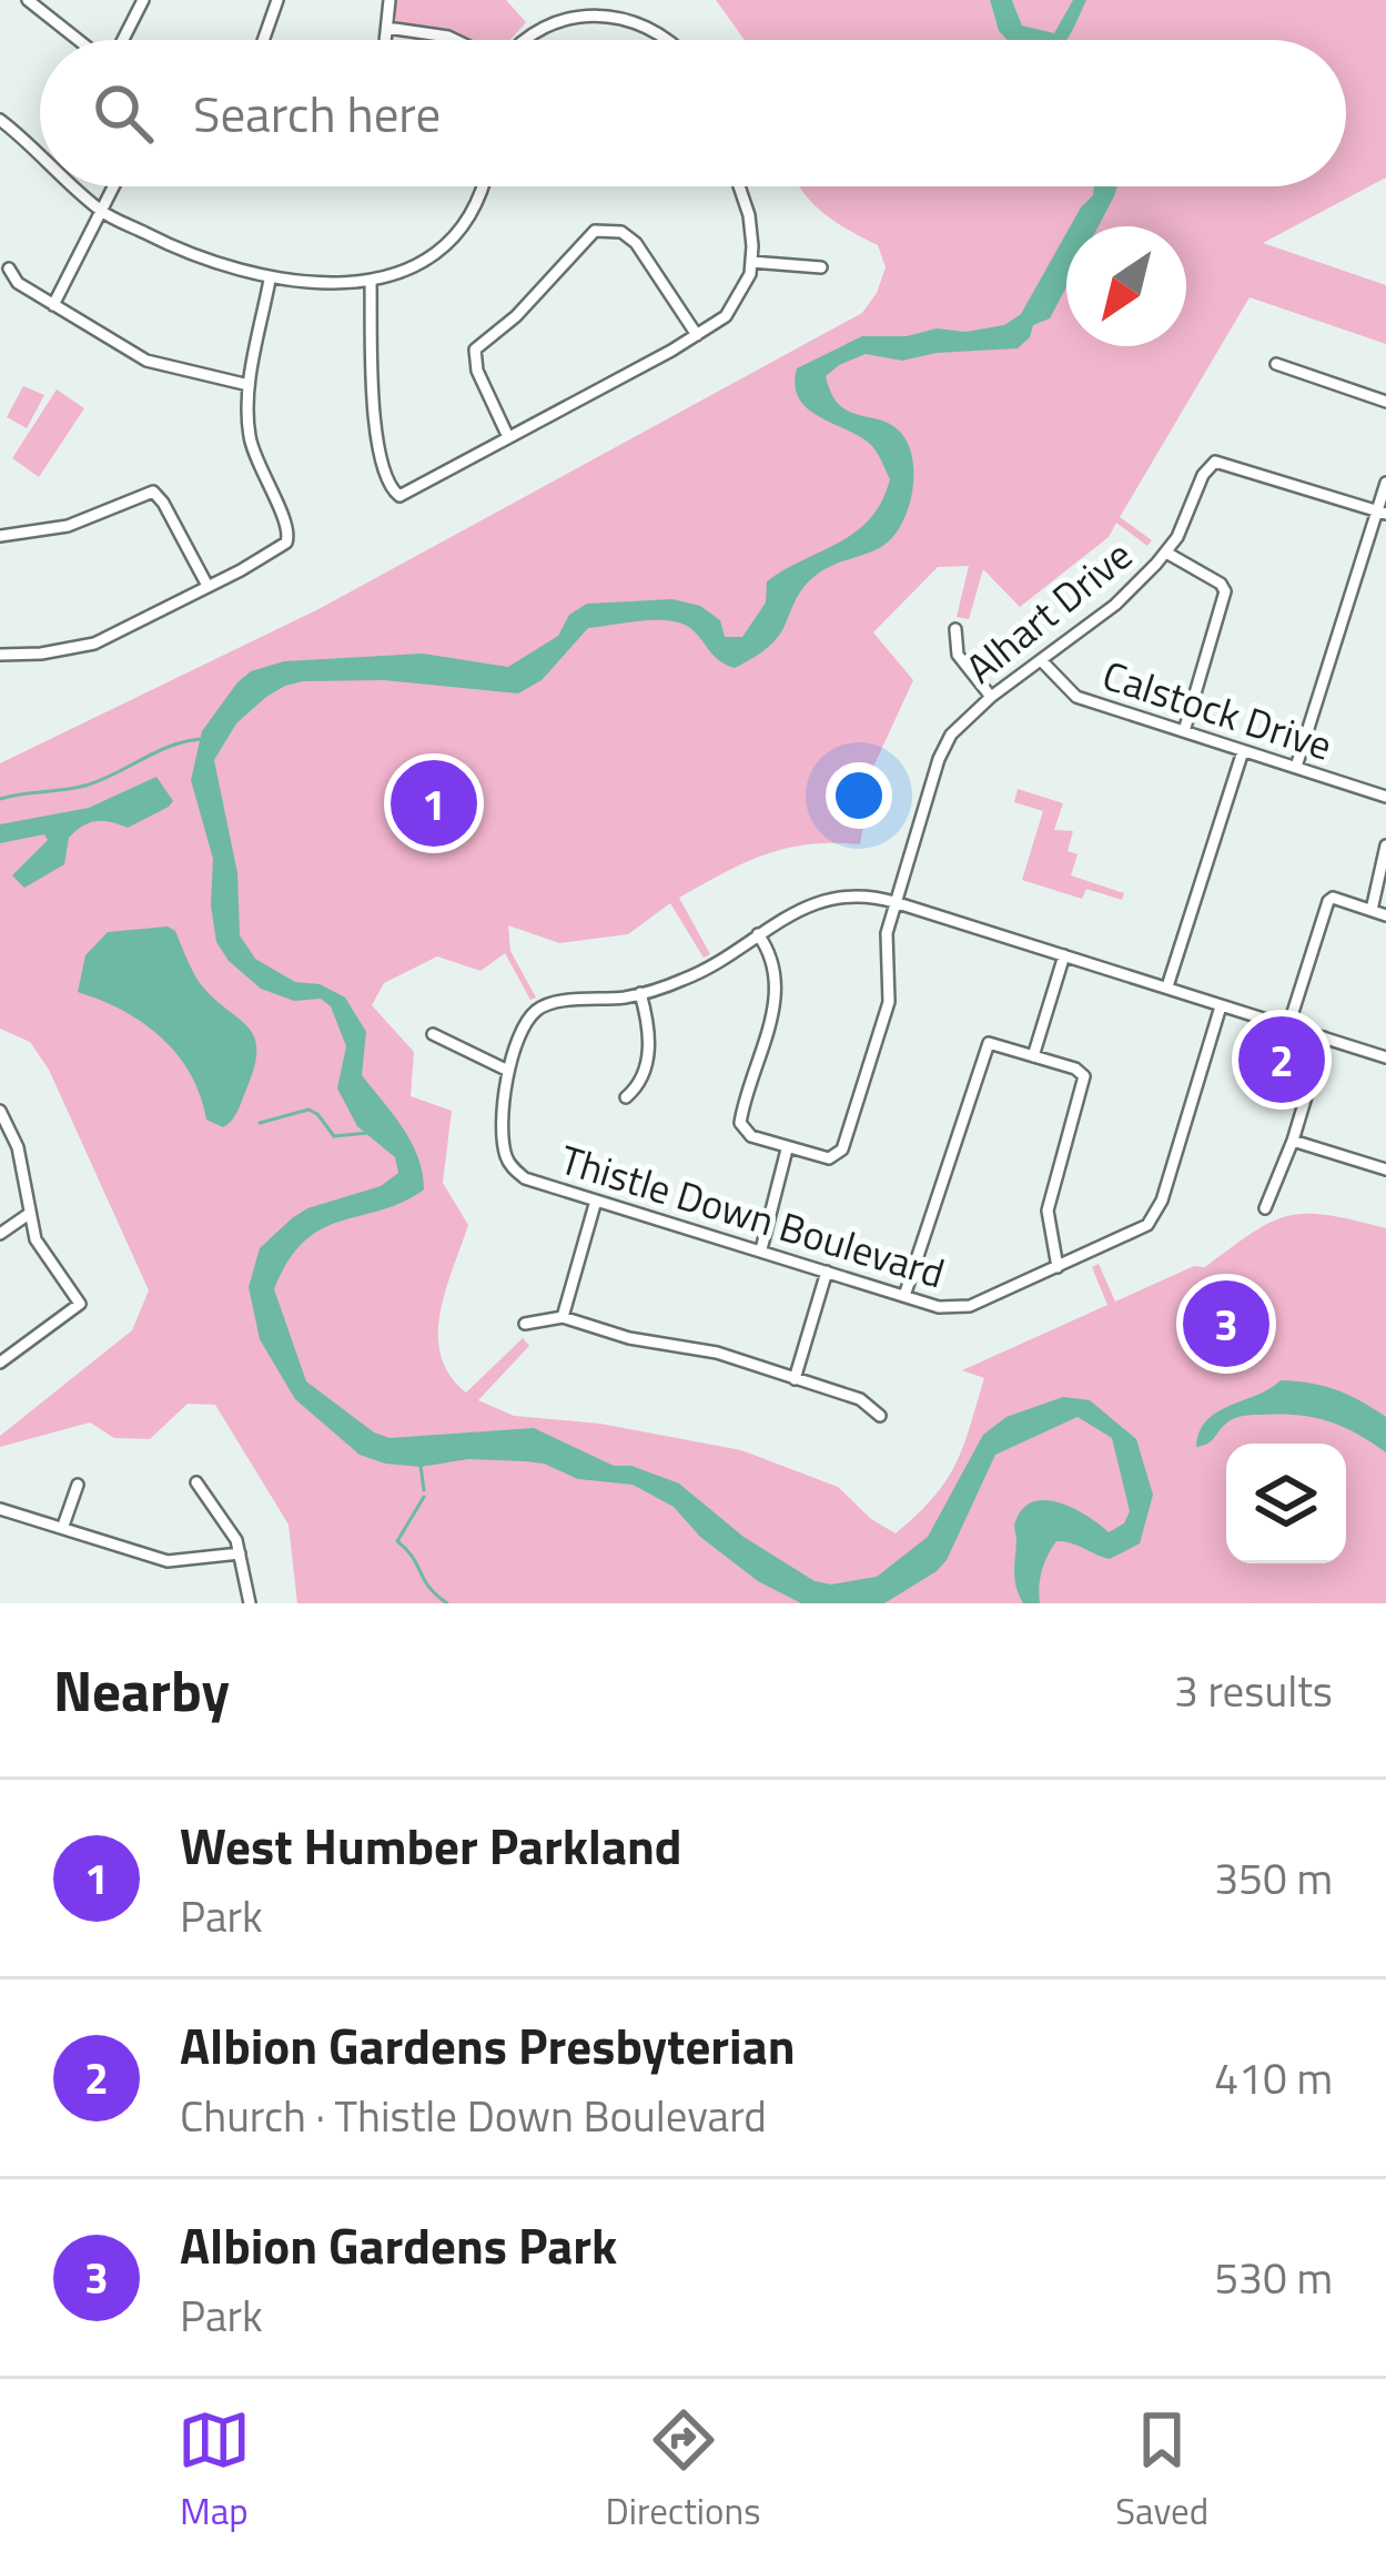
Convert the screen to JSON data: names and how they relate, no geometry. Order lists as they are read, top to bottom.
{
  "streets": {
    "street": ["Alhart Drive", "Calstock Drive", "Thistle Down Boulevard"]
  },
  "crossings": [
    ["Alhart Drive", "Calstock Drive"],
    ["Alhart Drive", "Thistle Down Boulevard"]
  ],
  "north": "bottom left",
  "page": {
    "search": "Search here",
    "pins": ["1", "2", "3"],
    "heading": ["Nearby", "3 results"],
    "list": [
      {
        "mark": "1",
        "name": "West Humber Parkland",
        "note": "Park",
        "value": "350 m"
      },
      {
        "mark": "2",
        "name": "Albion Gardens Presbyterian",
        "note": "Church · Thistle Down Boulevard",
        "value": "410 m"
      },
      {
        "mark": "3",
        "name": "Albion Gardens Park",
        "note": "Park",
        "value": "530 m"
      }
    ],
    "nav": ["Map", "Directions", "Saved"]
  }
}
